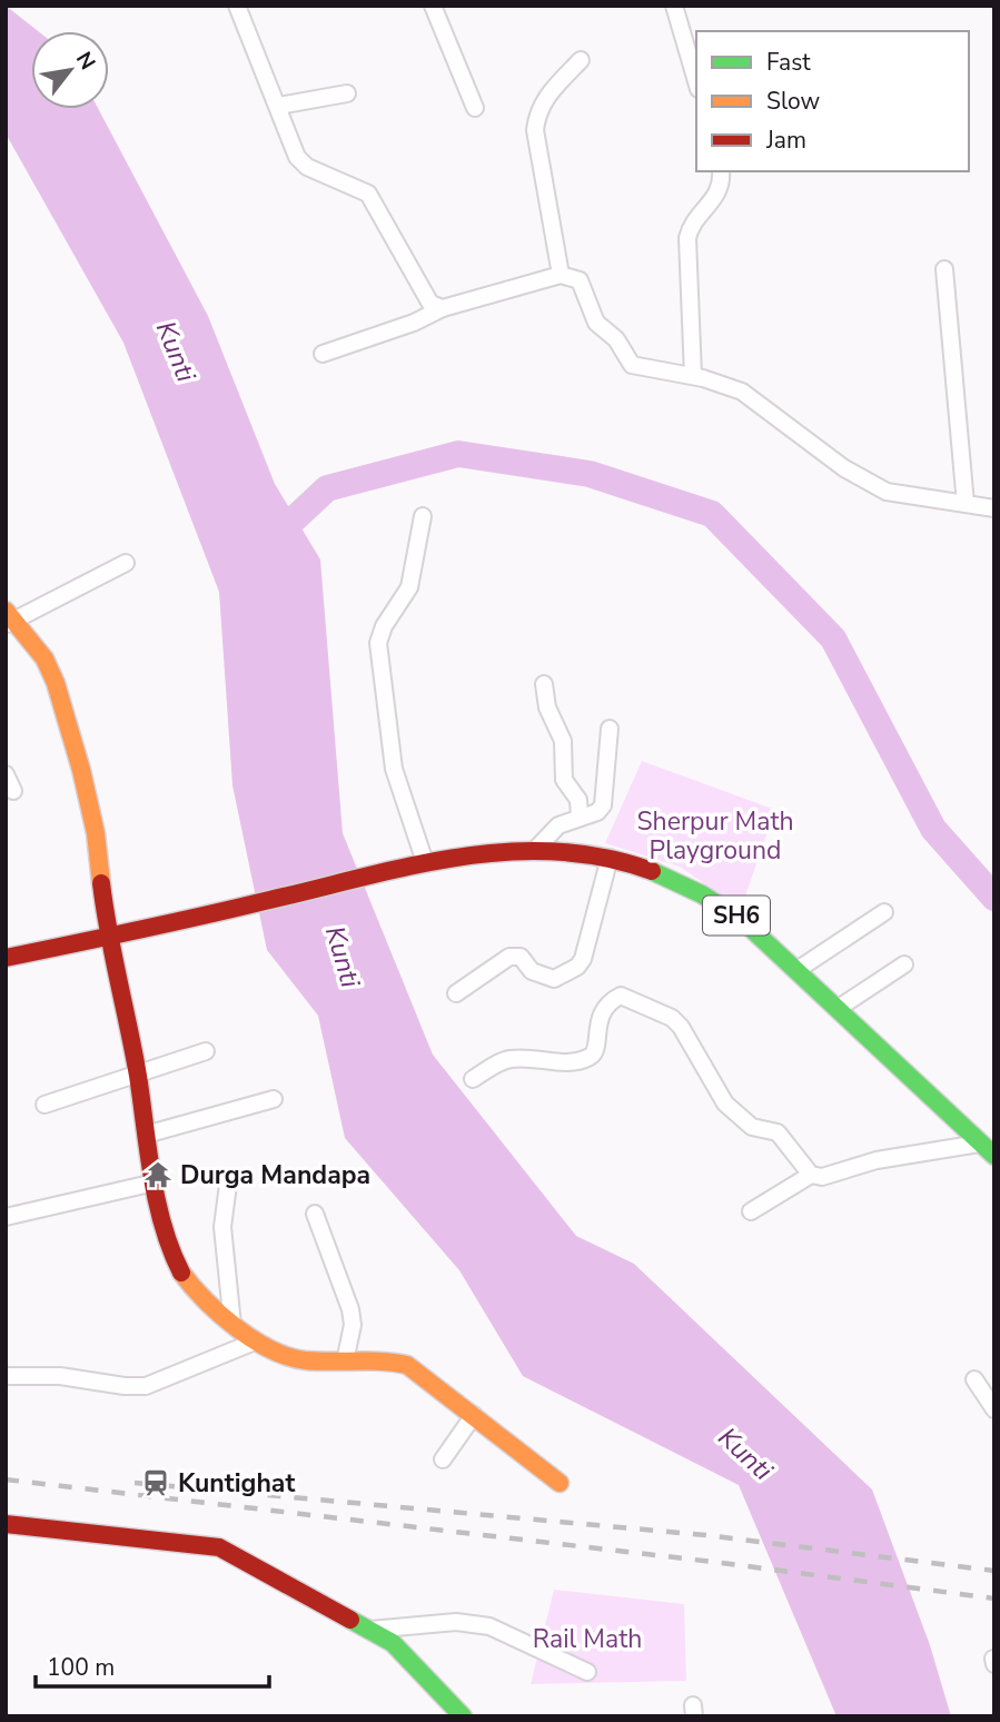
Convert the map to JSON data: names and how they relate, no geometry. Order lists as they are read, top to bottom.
{
  "streets": {
    "main road": ["SH6"]
  },
  "water": ["Kunti"],
  "parks": ["Sherpur Math Playground", "Rail Math"],
  "places": {
    "temple": ["Durga Mandapa"],
    "station": ["Kuntighat"]
  },
  "legend": ["Fast", "Slow", "Jam"],
  "scale_bar": "100 m",
  "north": "top right"
}
